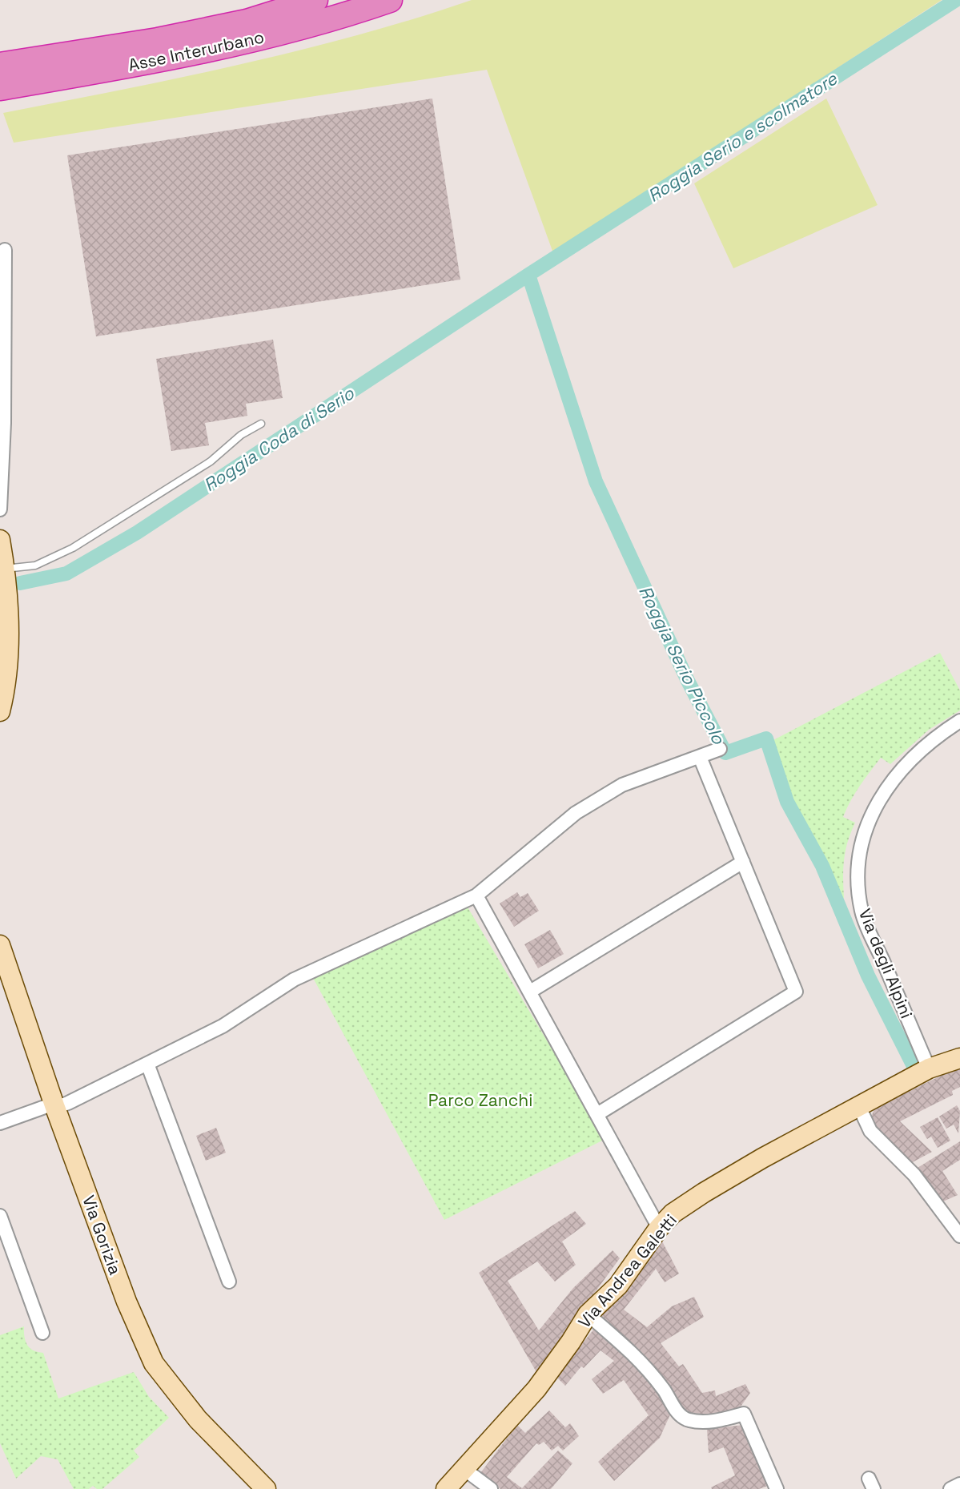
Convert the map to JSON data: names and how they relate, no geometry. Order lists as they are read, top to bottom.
{
  "streets": {
    "highway": ["Asse Interurbano"],
    "street": ["Via degli Alpini", "Via Gorizia", "Via Andrea Galetti"]
  },
  "crossings": [
    ["Via degli Alpini", "Via Andrea Galetti"]
  ],
  "water": ["Roggia Serio e scolmatore", "Roggia Coda di Serio", "Roggia Serio Piccolo"],
  "parks": ["Parco Zanchi"]
}
